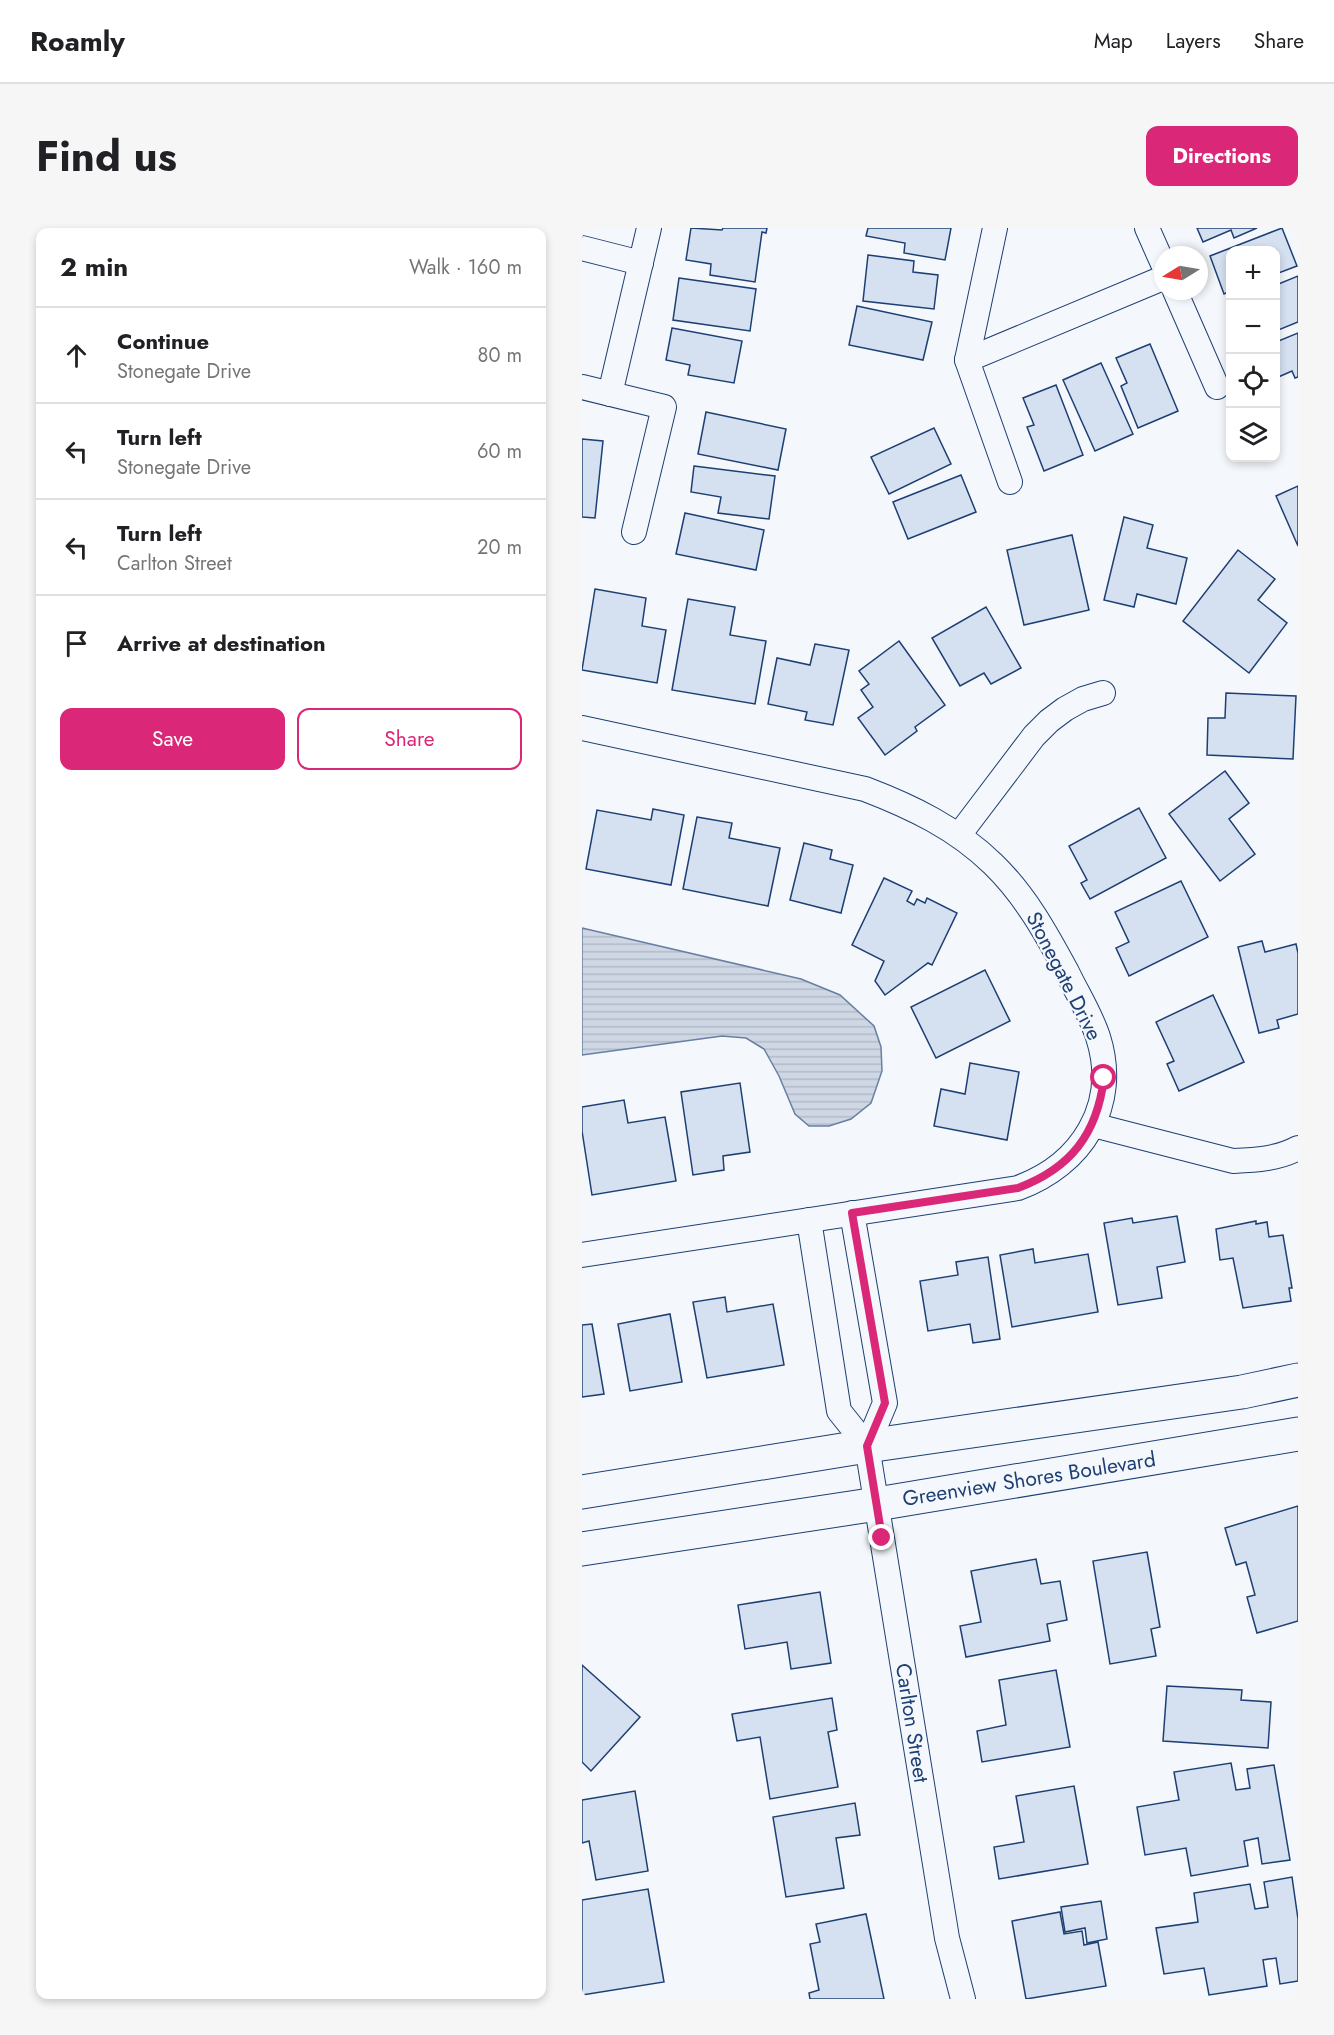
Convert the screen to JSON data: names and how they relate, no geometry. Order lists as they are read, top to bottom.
{
  "streets": {
    "street": ["Stonegate Drive", "Greenview Shores Boulevard", "Carlton Street"]
  },
  "crossings": [
    ["Greenview Shores Boulevard", "Carlton Street"]
  ],
  "north": "left",
  "page": {
    "header": "Roamly",
    "nav": ["Map", "Layers", "Share"],
    "title": "Find us",
    "buttons": [
      "Directions",
      ["Save", "Share"]
    ],
    "heading": ["2 min", "Walk · 160 m"],
    "map_buttons": ["+", "−"],
    "list": [
      ["Continue", "Stonegate Drive", "80 m"],
      ["Turn left", "Stonegate Drive", "60 m"],
      ["Turn left", "Carlton Street", "20 m"],
      "Arrive at destination"
    ]
  }
}
